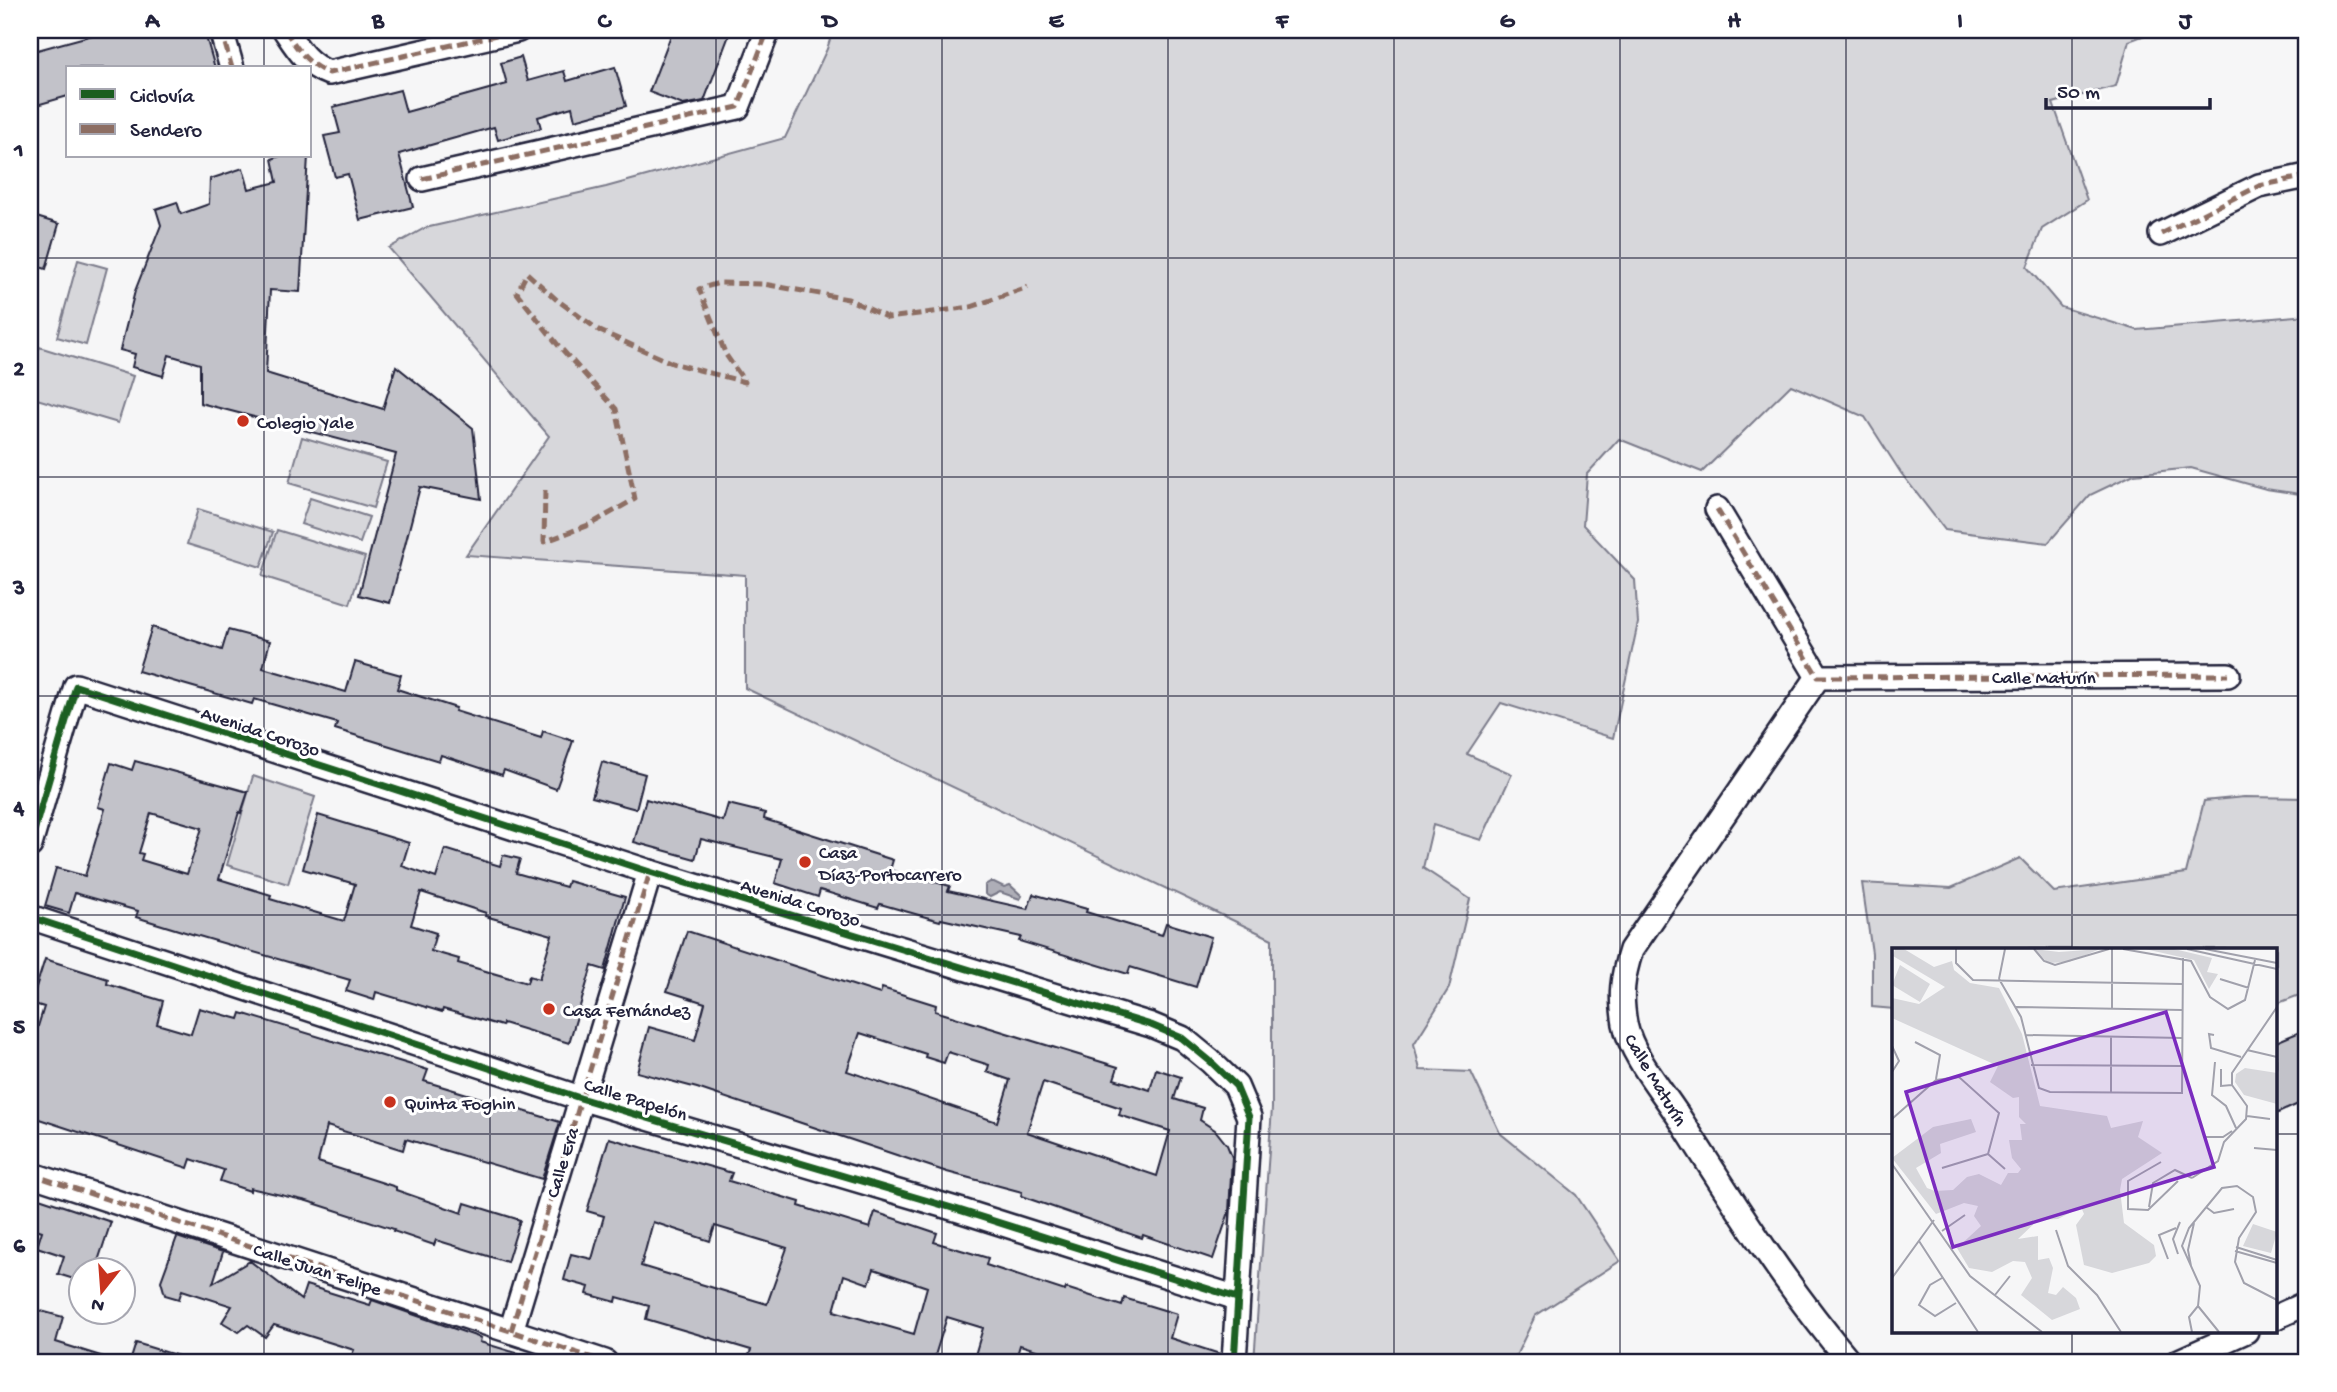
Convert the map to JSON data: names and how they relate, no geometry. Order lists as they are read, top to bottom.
{
  "streets": {
    "street": [
      "Calle Maturín",
      "Avenida Corozo",
      "Calle Papelón",
      "Calle Era",
      "Calle Juan Felipe"
    ]
  },
  "crossings": [
    ["Avenida Corozo", "Calle Papelón"],
    ["Avenida Corozo", "Calle Era"],
    ["Calle Papelón", "Calle Era"],
    ["Calle Era", "Calle Juan Felipe"]
  ],
  "places": [
    "Colegio Yale",
    "Casa Díaz-Portocarrero",
    "Casa Fernández",
    "Quinta Foghin"
  ],
  "legend": ["Ciclovía", "Sendero"],
  "scale_bar": "50 m",
  "north": "bottom",
  "grid": {
    "columns": [
      "A",
      "B",
      "C",
      "D",
      "E",
      "F",
      "G",
      "H",
      "I",
      "J"
    ],
    "rows": [
      "1",
      "2",
      "3",
      "4",
      "5",
      "6"
    ]
  }
}
